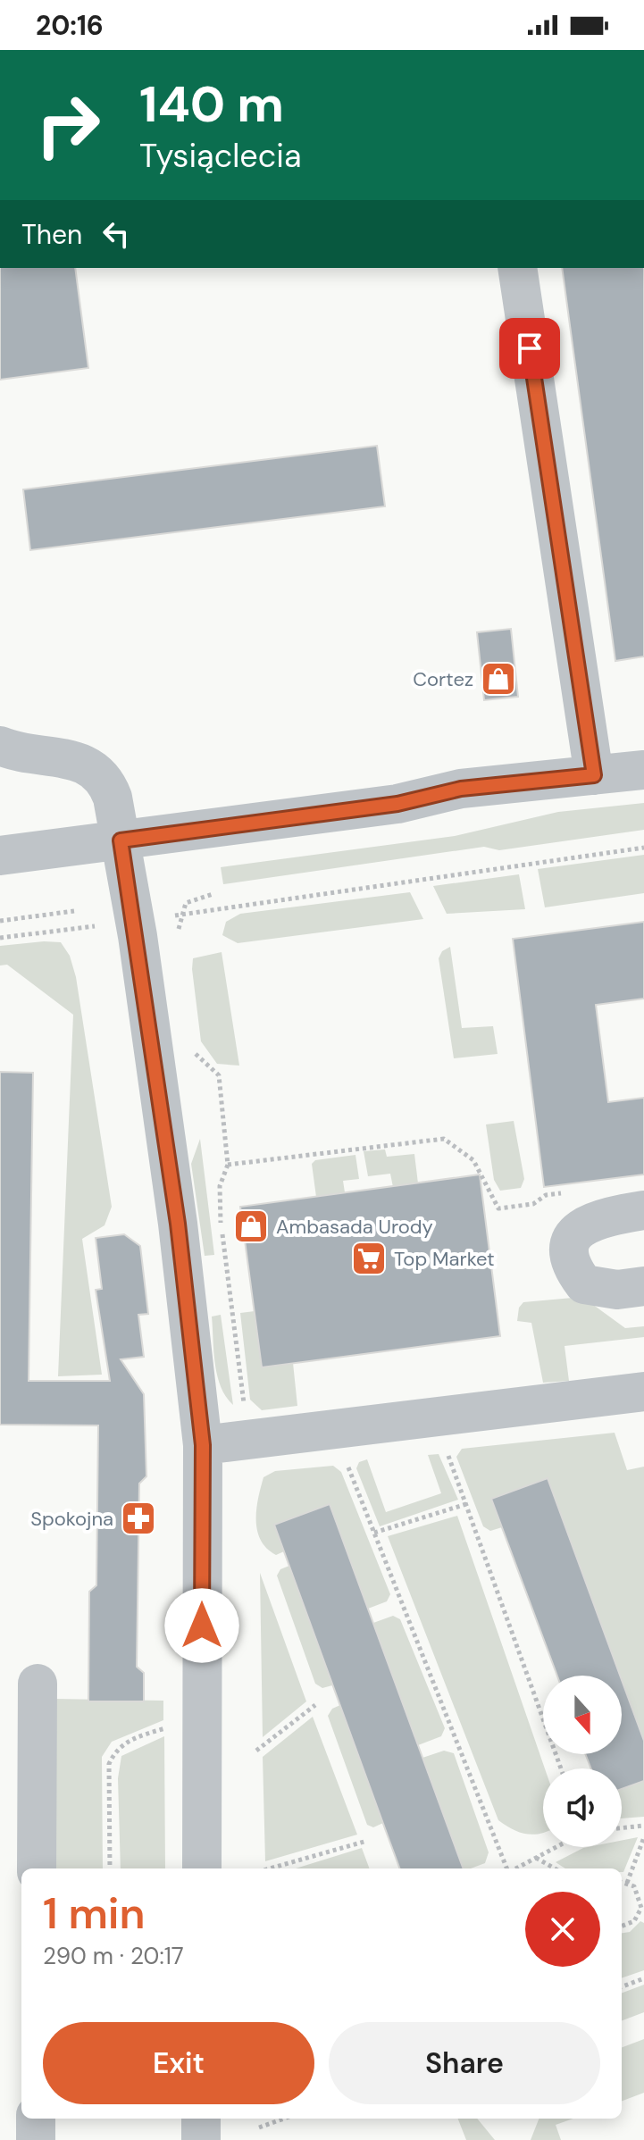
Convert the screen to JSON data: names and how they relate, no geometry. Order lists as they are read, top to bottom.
{
  "places": {
    "shop": ["Cortez", "Ambasada Urody"],
    "supermarket": ["Top Market"],
    "pharmacy": ["Spokojna"]
  },
  "north": "bottom",
  "page": {
    "status": "20:16",
    "turn": ["140 m", "Tysiąclecia"],
    "then": "Then",
    "heading": ["1 min", "290 m · 20:17"],
    "buttons": ["Exit", "Share"]
  }
}
